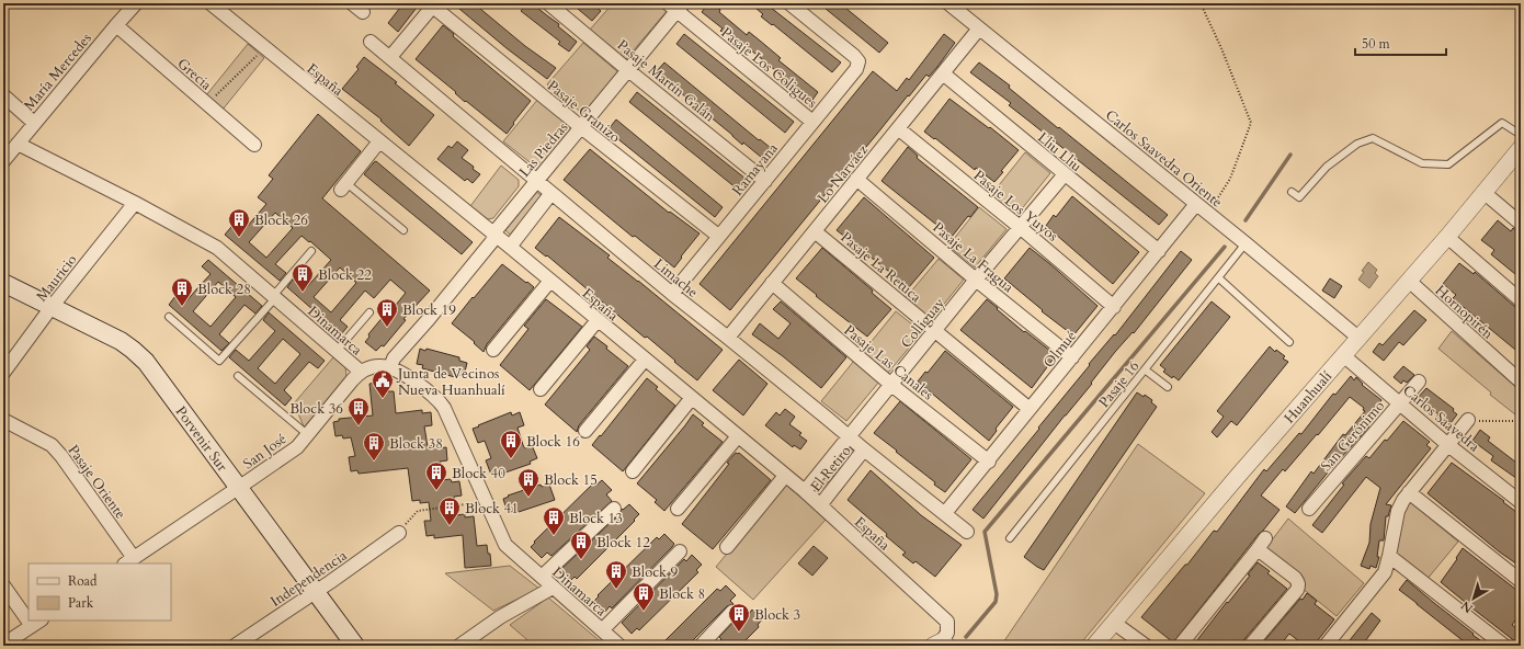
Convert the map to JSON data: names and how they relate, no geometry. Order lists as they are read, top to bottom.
{
  "streets": {
    "main road": ["Porvenir Sur"],
    "street": [
      "Pasaje Los Coligues",
      "María Mercedes",
      "Grecia",
      "España",
      "Pasaje Martín Galán",
      "Pasaje Granizo",
      "Las Piedras",
      "Lliu Lliu",
      "Carlos Saavedra Oriente",
      "Ramayana",
      "Lo Narváez",
      "Pasaje Los Yuyos",
      "Pasaje La Fragua",
      "Pasaje La Retuca",
      "Mauricio",
      "Limache",
      "Hornopirén",
      "Colliguay",
      "Dinamarca",
      "Olmué",
      "Pasaje Las Canales",
      "Huanhualí",
      "Carlos Saavedra",
      "San Gerónimo",
      "San José",
      "El Retiro",
      "Pasaje Oriente",
      "Independencia"
    ],
    "lane": ["Pasaje 16"]
  },
  "crossings": [
    ["Pasaje Los Coligues", "Las Piedras"],
    ["Pasaje Los Coligues", "Ramayana"],
    ["María Mercedes", "Grecia"],
    ["María Mercedes", "Dinamarca"],
    ["España", "Las Piedras"],
    ["España", "Colliguay"],
    ["España", "El Retiro"],
    ["Pasaje Martín Galán", "Las Piedras"],
    ["Pasaje Martín Galán", "Ramayana"],
    ["Pasaje Granizo", "Las Piedras"],
    ["Pasaje Granizo", "Ramayana"],
    ["Las Piedras", "Limache"],
    ["Lliu Lliu", "Lo Narváez"],
    ["Lliu Lliu", "Colliguay"],
    ["Lliu Lliu", "Olmué"],
    ["Carlos Saavedra Oriente", "Lo Narváez"],
    ["Carlos Saavedra Oriente", "Olmué"],
    ["Carlos Saavedra Oriente", "Pasaje 16"],
    ["Carlos Saavedra Oriente", "Huanhualí"],
    ["Ramayana", "Limache"],
    ["Lo Narváez", "Pasaje Los Yuyos"],
    ["Lo Narváez", "Pasaje La Fragua"],
    ["Lo Narváez", "Pasaje La Retuca"],
    ["Lo Narváez", "Limache"],
    ["Lo Narváez", "Pasaje Las Canales"],
    ["Pasaje Los Yuyos", "Colliguay"],
    ["Pasaje Los Yuyos", "Olmué"],
    ["Pasaje La Fragua", "Colliguay"],
    ["Pasaje La Fragua", "Olmué"],
    ["Pasaje La Retuca", "Colliguay"],
    ["Pasaje La Retuca", "Olmué"],
    ["Mauricio", "Dinamarca"],
    ["Mauricio", "Porvenir Sur"],
    ["Limache", "Colliguay"],
    ["Limache", "Olmué"],
    ["Limache", "El Retiro"],
    ["Hornopirén", "Huanhualí"],
    ["Colliguay", "Pasaje Las Canales"],
    ["Dinamarca", "San José"],
    ["Olmué", "Pasaje Las Canales"],
    ["Huanhualí", "Carlos Saavedra"],
    ["Carlos Saavedra", "San Gerónimo"],
    ["Porvenir Sur", "San José"],
    ["Porvenir Sur", "Independencia"],
    ["San José", "Pasaje Oriente"]
  ],
  "places": {
    "building": [
      "Block 26",
      "Block 22",
      "Block 28",
      "Block 19",
      "Block 36",
      "Block 16",
      "Block 38",
      "Block 40",
      "Block 15",
      "Block 41",
      "Block 13",
      "Block 12",
      "Block 9",
      "Block 8",
      "Block 3"
    ],
    "public building": ["Junta de Vecinos Nueva Huanhualí"]
  },
  "legend": ["Road", "Park"],
  "scale_bar": "50 m",
  "north": "bottom left"
}
